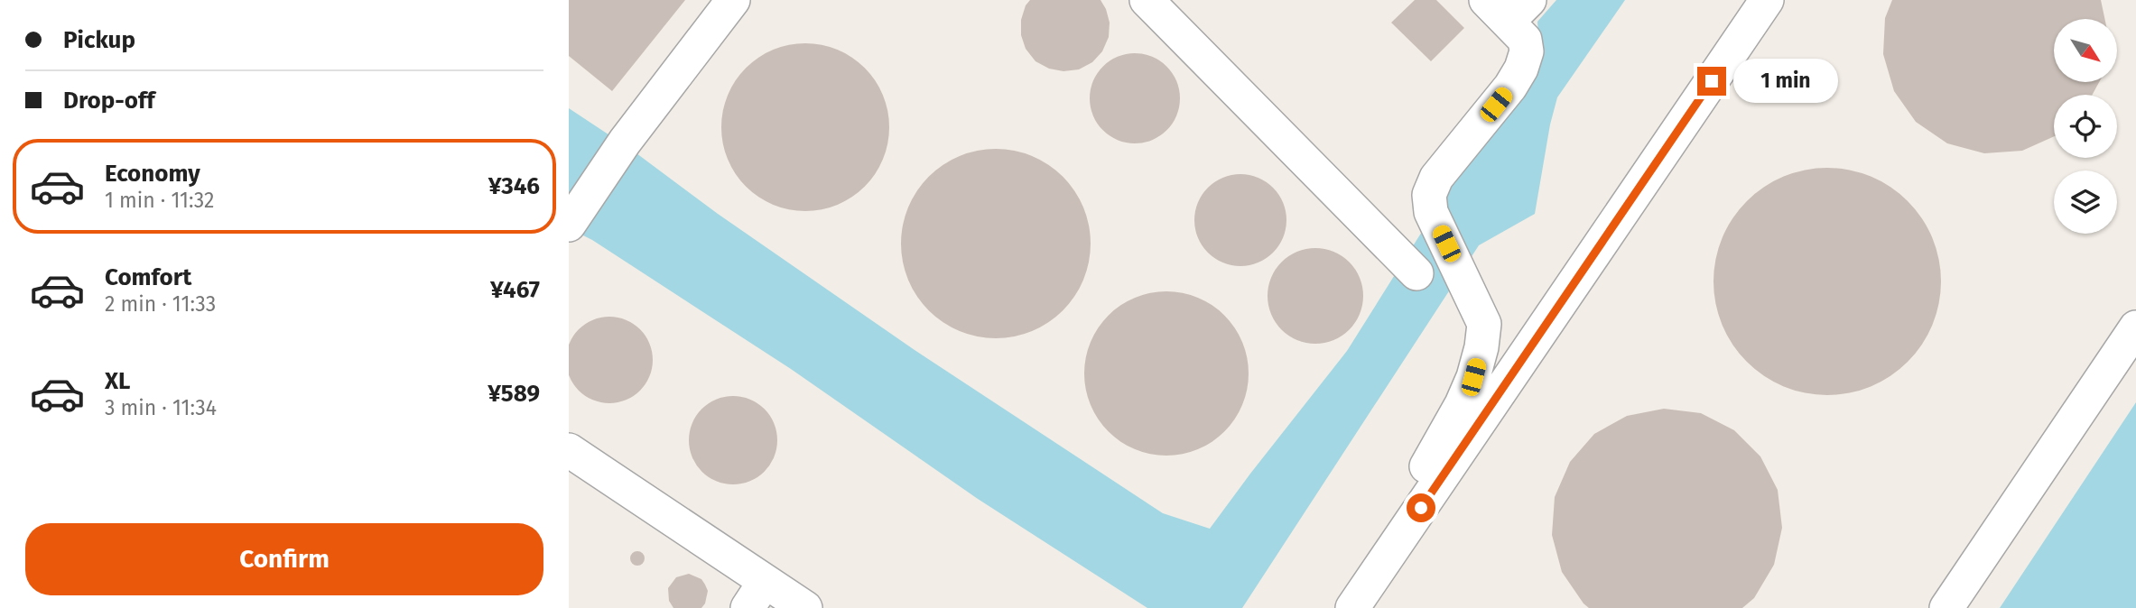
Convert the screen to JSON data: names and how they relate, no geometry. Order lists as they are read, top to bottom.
{
  "north": "bottom right",
  "page": {
    "banner": ["Pickup", "Drop-off"],
    "bubble": "1 min",
    "list": [
      {
        "name": "Economy",
        "note": "1 min · 11:32",
        "value": "¥346"
      },
      {
        "name": "Comfort",
        "note": "2 min · 11:33",
        "value": "¥467"
      },
      {
        "name": "XL",
        "note": "3 min · 11:34",
        "value": "¥589"
      }
    ],
    "buttons": "Confirm"
  }
}
